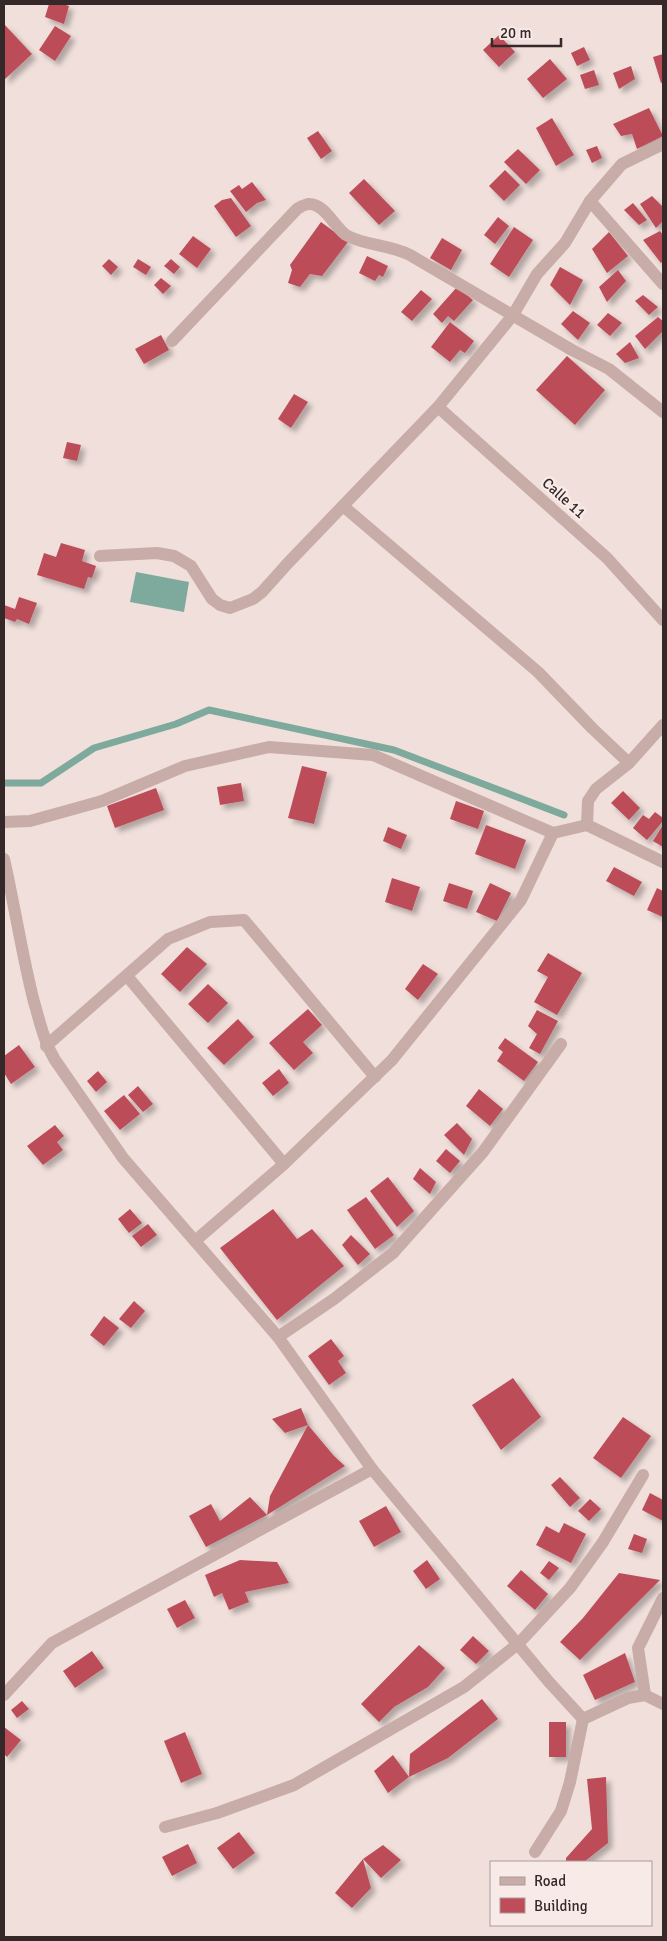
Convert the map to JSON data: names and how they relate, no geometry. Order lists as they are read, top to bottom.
{
  "streets": {
    "street": ["Calle 11"]
  },
  "legend": ["Road", "Building"],
  "scale_bar": "20 m"
}
